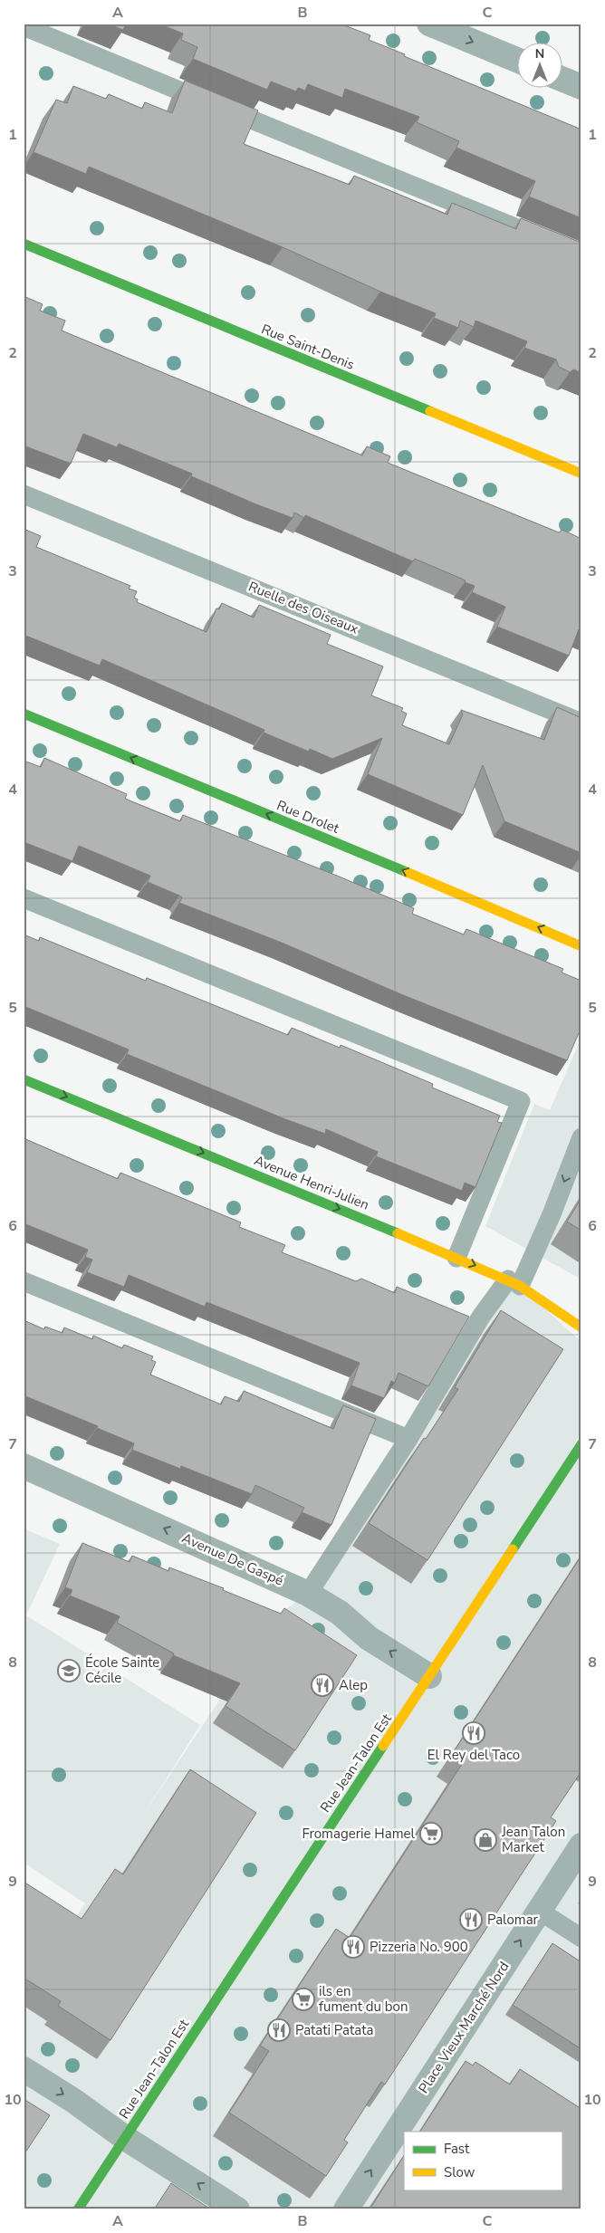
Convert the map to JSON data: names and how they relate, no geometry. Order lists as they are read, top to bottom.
{
  "streets": {
    "main road": [
      "Rue Saint-Denis",
      "Rue Drolet",
      "Avenue Henri-Julien",
      "Rue Jean-Talon Est"
    ],
    "street": ["Avenue De Gaspé", "Place Vieux Marché Nord"],
    "lane": ["Ruelle des Oiseaux"]
  },
  "crossings": [
    ["Avenue De Gaspé", "Rue Jean-Talon Est"]
  ],
  "one_way": [
    "Rue Drolet",
    "Avenue Henri-Julien",
    "Avenue De Gaspé",
    "Place Vieux Marché Nord"
  ],
  "places": {
    "school or university": ["École Sainte Cécile"],
    "restaurant": [
      "Alep",
      "El Rey del Taco",
      "Palomar",
      "Pizzeria No. 900",
      "Patati Patata"
    ],
    "supermarket": ["Fromagerie Hamel", "ils en fument du bon"],
    "shop": ["Jean Talon Market"]
  },
  "legend": ["Fast", "Slow"],
  "north": "top",
  "grid": {
    "columns": ["A", "B", "C"],
    "rows": [
      "1",
      "2",
      "3",
      "4",
      "5",
      "6",
      "7",
      "8",
      "9",
      "10"
    ]
  }
}
